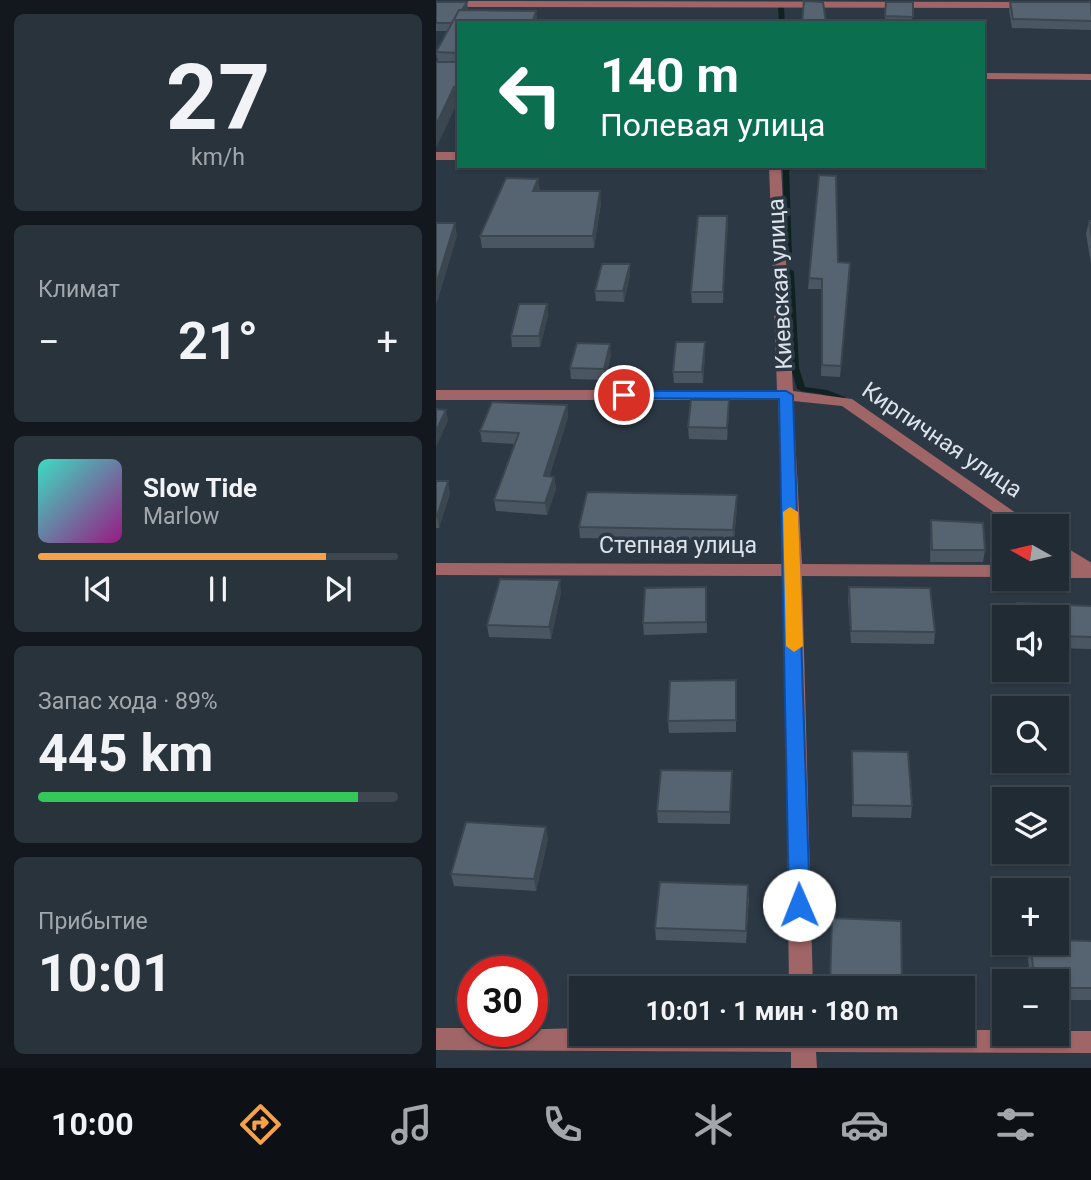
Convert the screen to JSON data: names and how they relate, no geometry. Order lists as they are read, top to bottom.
{
  "streets": {
    "street": ["Киевская улица", "Кирпичная улица", "Степная улица"]
  },
  "crossings": [
    ["Киевская улица", "Кирпичная улица"],
    ["Киевская улица", "Степная улица"]
  ],
  "north": "left",
  "page": {
    "tile": [
      ["27", "km/h"],
      "Климат",
      ["Запас хода · 89%", "445 km"],
      ["Прибытие", "10:01"]
    ],
    "turn": ["140 m", "Полевая улица"],
    "heat": ["−", "21°", "+"],
    "song": ["Slow Tide", "Marlow"],
    "map_buttons": ["+", "−"],
    "limit": "30",
    "trip": "10:01 · 1 мин · 180 m",
    "tabs": "10:00"
  }
}
